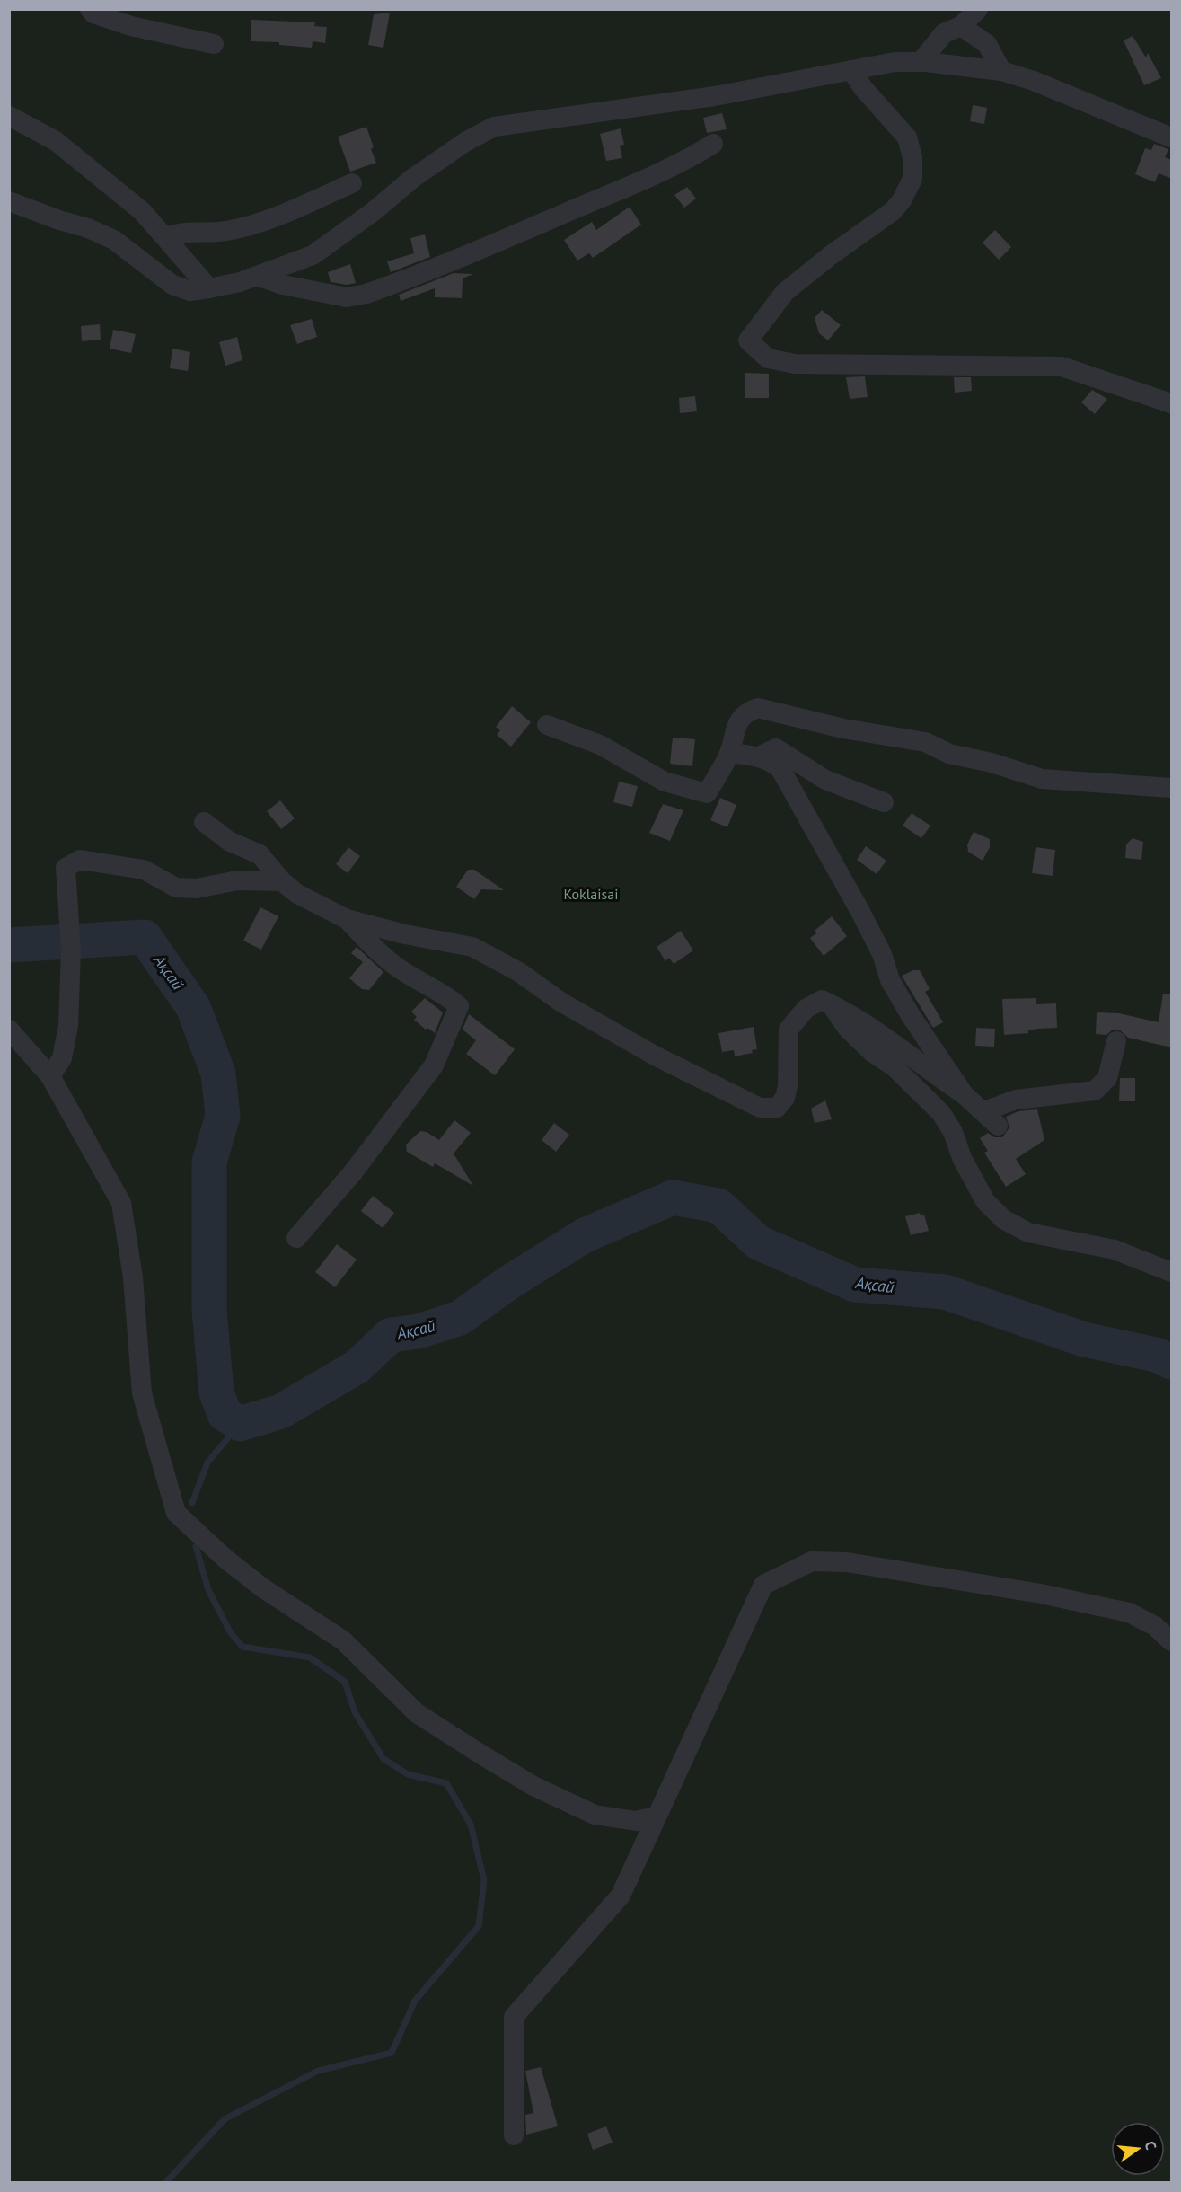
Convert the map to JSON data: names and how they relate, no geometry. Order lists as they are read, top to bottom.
{
  "water": ["Ақсай"],
  "parks": ["Koklaisai"],
  "north": "right"
}
